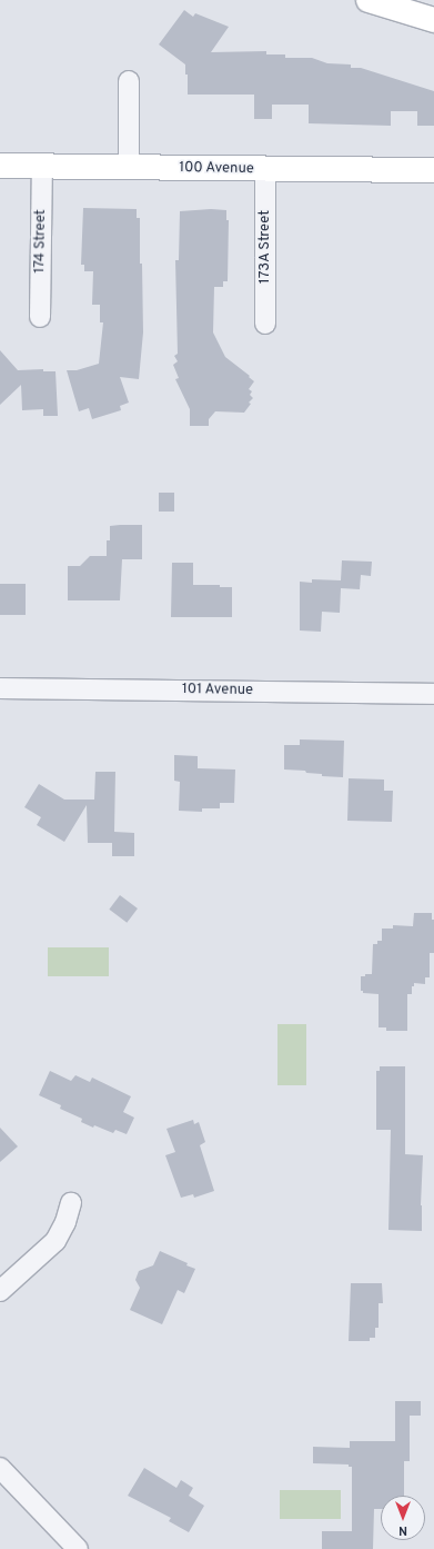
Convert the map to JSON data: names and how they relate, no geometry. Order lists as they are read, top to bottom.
{
  "streets": {
    "main road": ["100 Avenue"],
    "street": ["174 Street", "173A Street", "101 Avenue"]
  },
  "crossings": [
    ["100 Avenue", "174 Street"],
    ["100 Avenue", "173A Street"]
  ],
  "north": "bottom"
}
